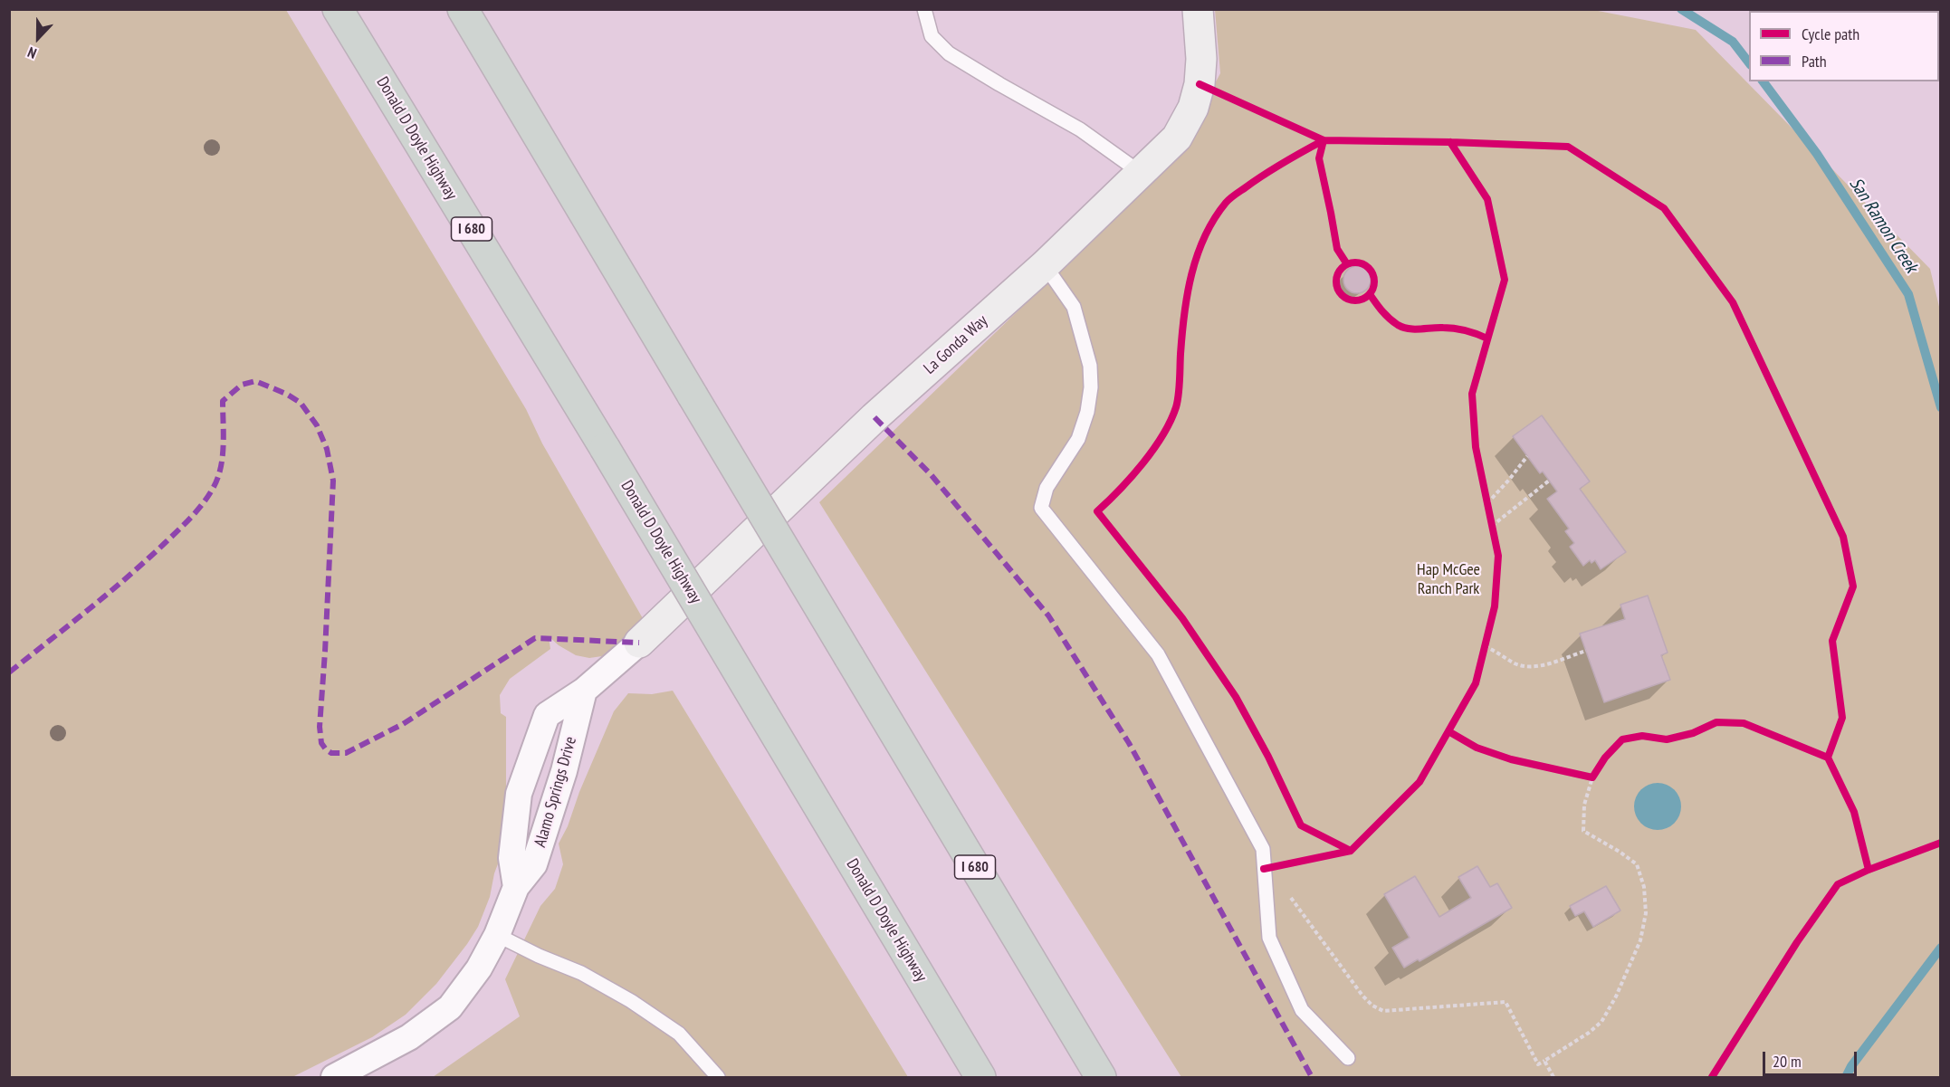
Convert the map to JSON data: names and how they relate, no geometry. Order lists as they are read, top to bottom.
{
  "streets": {
    "highway": ["Donald D Doyle Highway", "I 680"],
    "street": ["La Gonda Way", "Alamo Springs Drive"]
  },
  "crossings": [
    ["La Gonda Way", "Alamo Springs Drive"]
  ],
  "water": ["San Ramon Creek"],
  "parks": ["Hap McGee Ranch Park"],
  "legend": ["Cycle path", "Path"],
  "scale_bar": "20 m",
  "north": "bottom"
}
